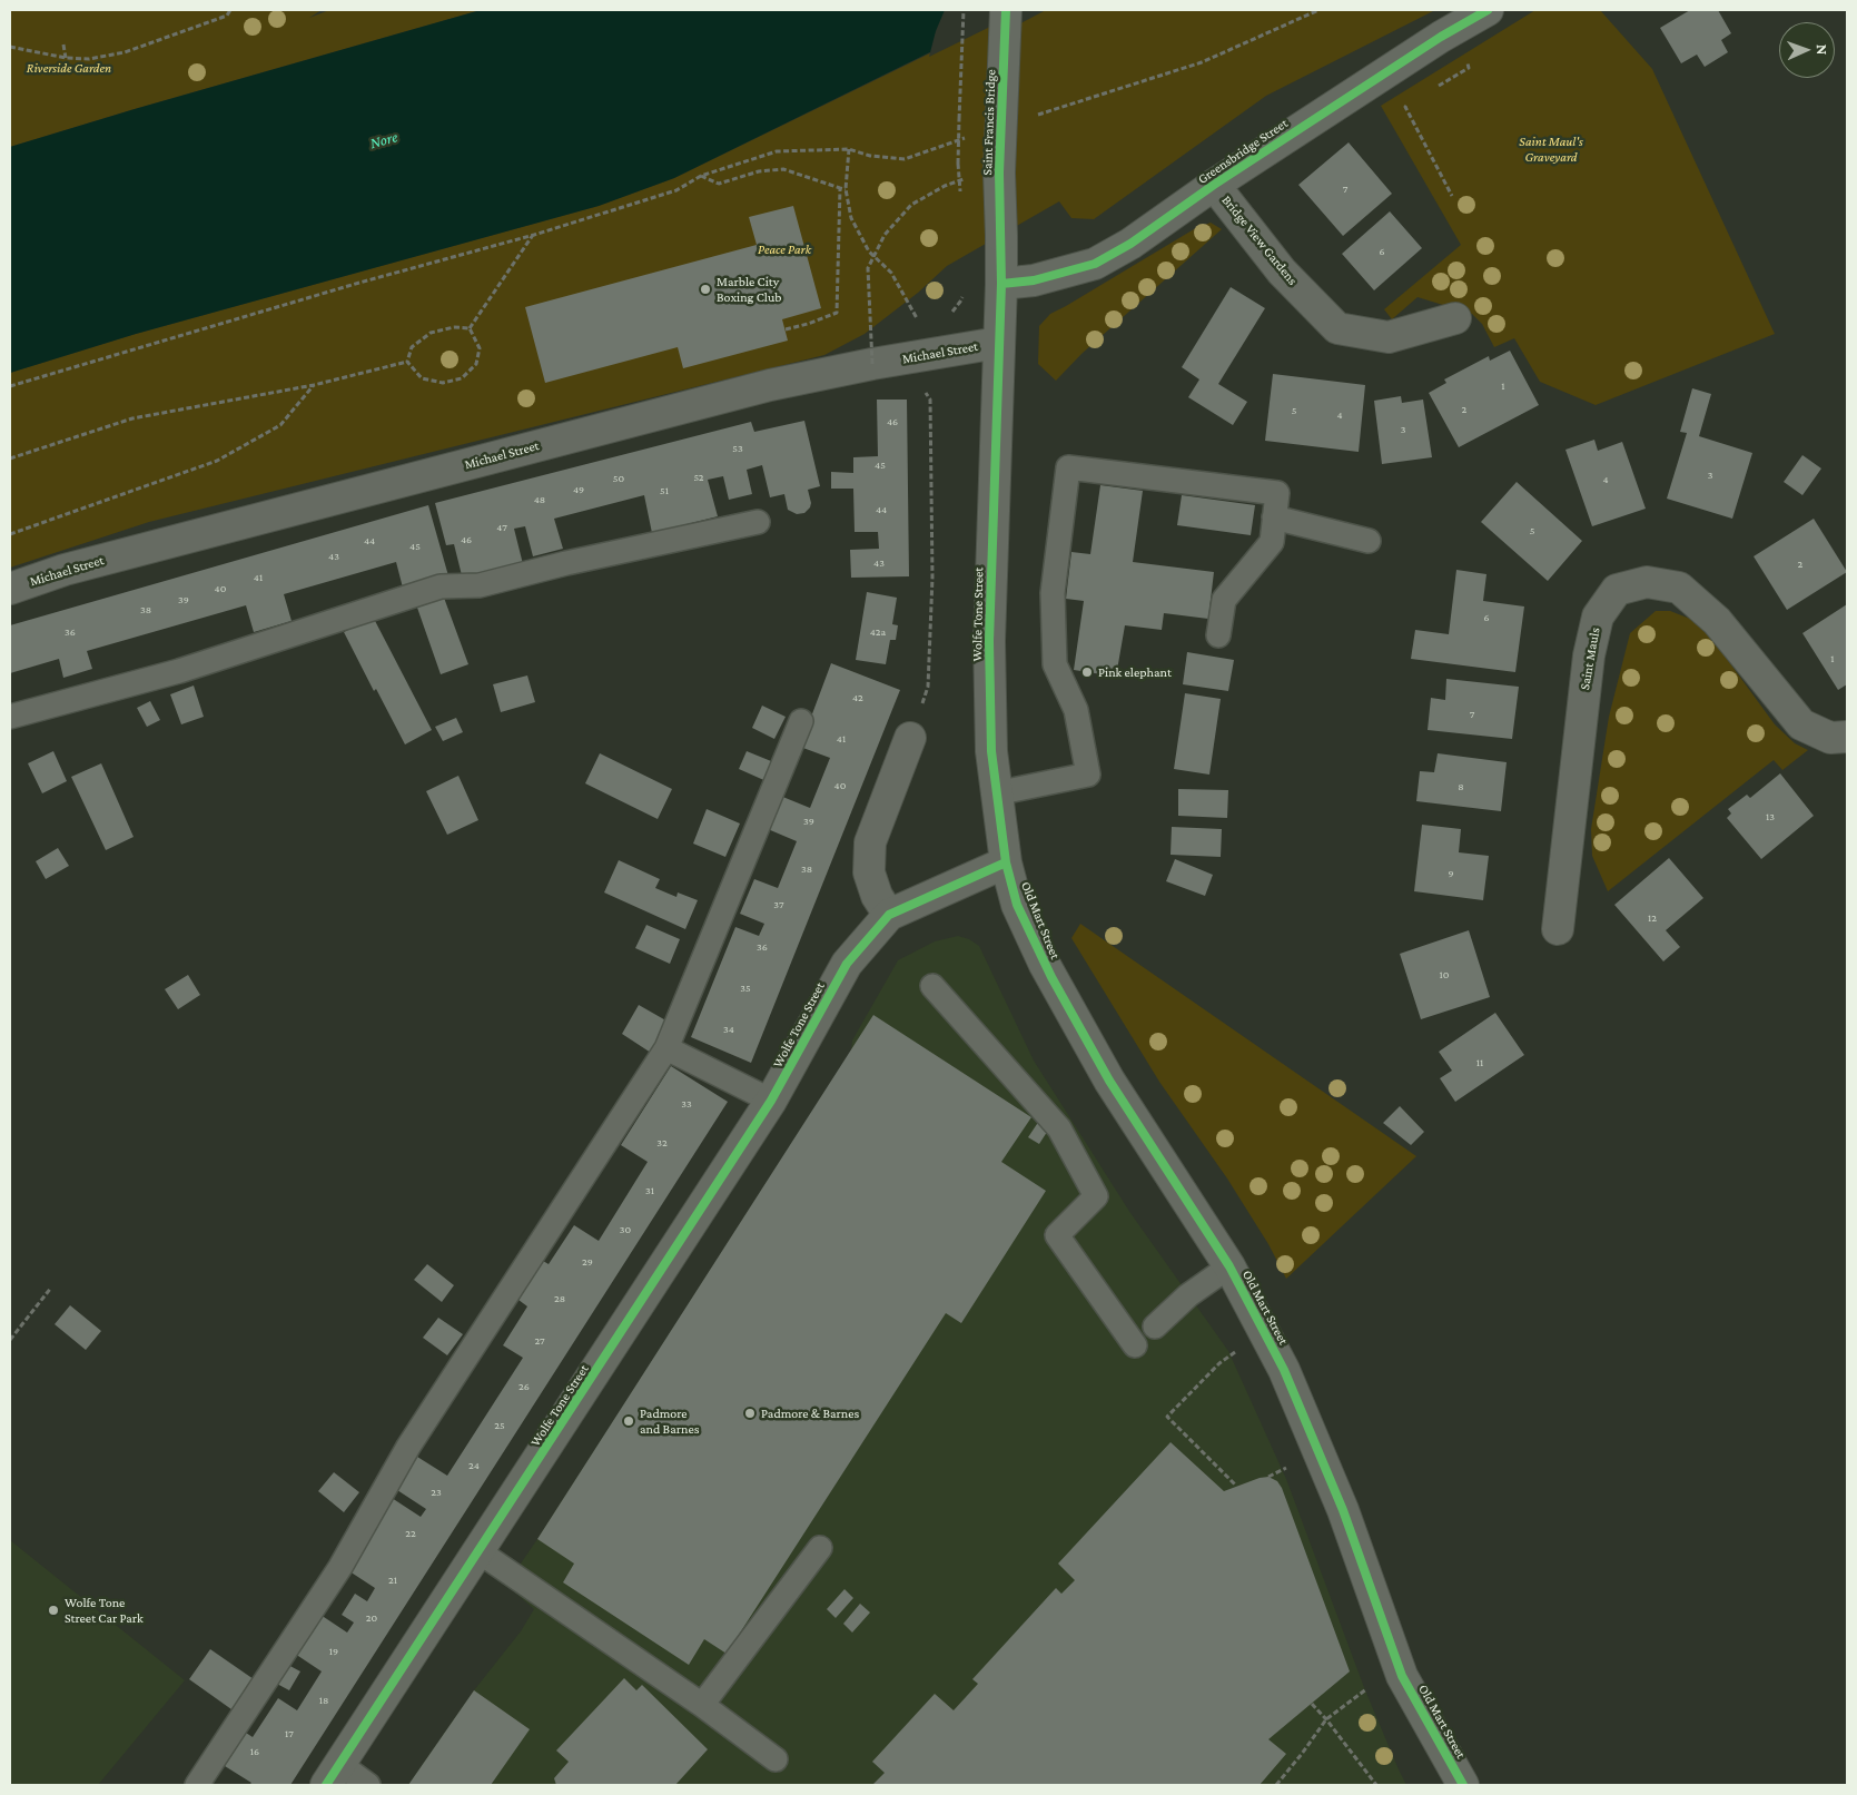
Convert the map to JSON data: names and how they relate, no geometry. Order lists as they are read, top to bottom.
{
  "streets": {
    "main road": [
      "Saint Francis Bridge",
      "Greensbridge Street",
      "Bridge View Gardens",
      "Michael Street",
      "Wolfe Tone Street",
      "Saint Mauls",
      "Old Mart Street"
    ]
  },
  "crossings": [
    ["Saint Francis Bridge", "Wolfe Tone Street"],
    ["Greensbridge Street", "Bridge View Gardens"],
    ["Greensbridge Street", "Wolfe Tone Street"],
    ["Michael Street", "Wolfe Tone Street"],
    ["Wolfe Tone Street", "Old Mart Street"]
  ],
  "water": ["Nore"],
  "parks": ["Riverside Garden", "Saint Maul's Graveyard", "Peace Park"],
  "places": [
    "Marble City Boxing Club",
    "Pink elephant",
    "Padmore & Barnes",
    "Padmore and Barnes",
    "Wolfe Tone Street Car Park"
  ],
  "house_numbers": [
    "7",
    "6",
    "1",
    "2",
    "5",
    "4",
    "46",
    "3",
    "53",
    "45",
    "3",
    "52",
    "50",
    "4",
    "49",
    "51",
    "48",
    "44",
    "47",
    "5",
    "46",
    "44",
    "45",
    "43",
    "43",
    "2",
    "41",
    "40",
    "39",
    "38",
    "6",
    "36",
    "42a",
    "1",
    "42",
    "7",
    "41",
    "40",
    "8",
    "13",
    "39",
    "38",
    "9",
    "37",
    "12",
    "36",
    "10",
    "35",
    "34",
    "11",
    "33",
    "32",
    "31",
    "30",
    "29",
    "28",
    "27",
    "26",
    "25",
    "24",
    "23",
    "22",
    "21",
    "20",
    "19",
    "18",
    "17",
    "16"
  ],
  "north": "right"
}
